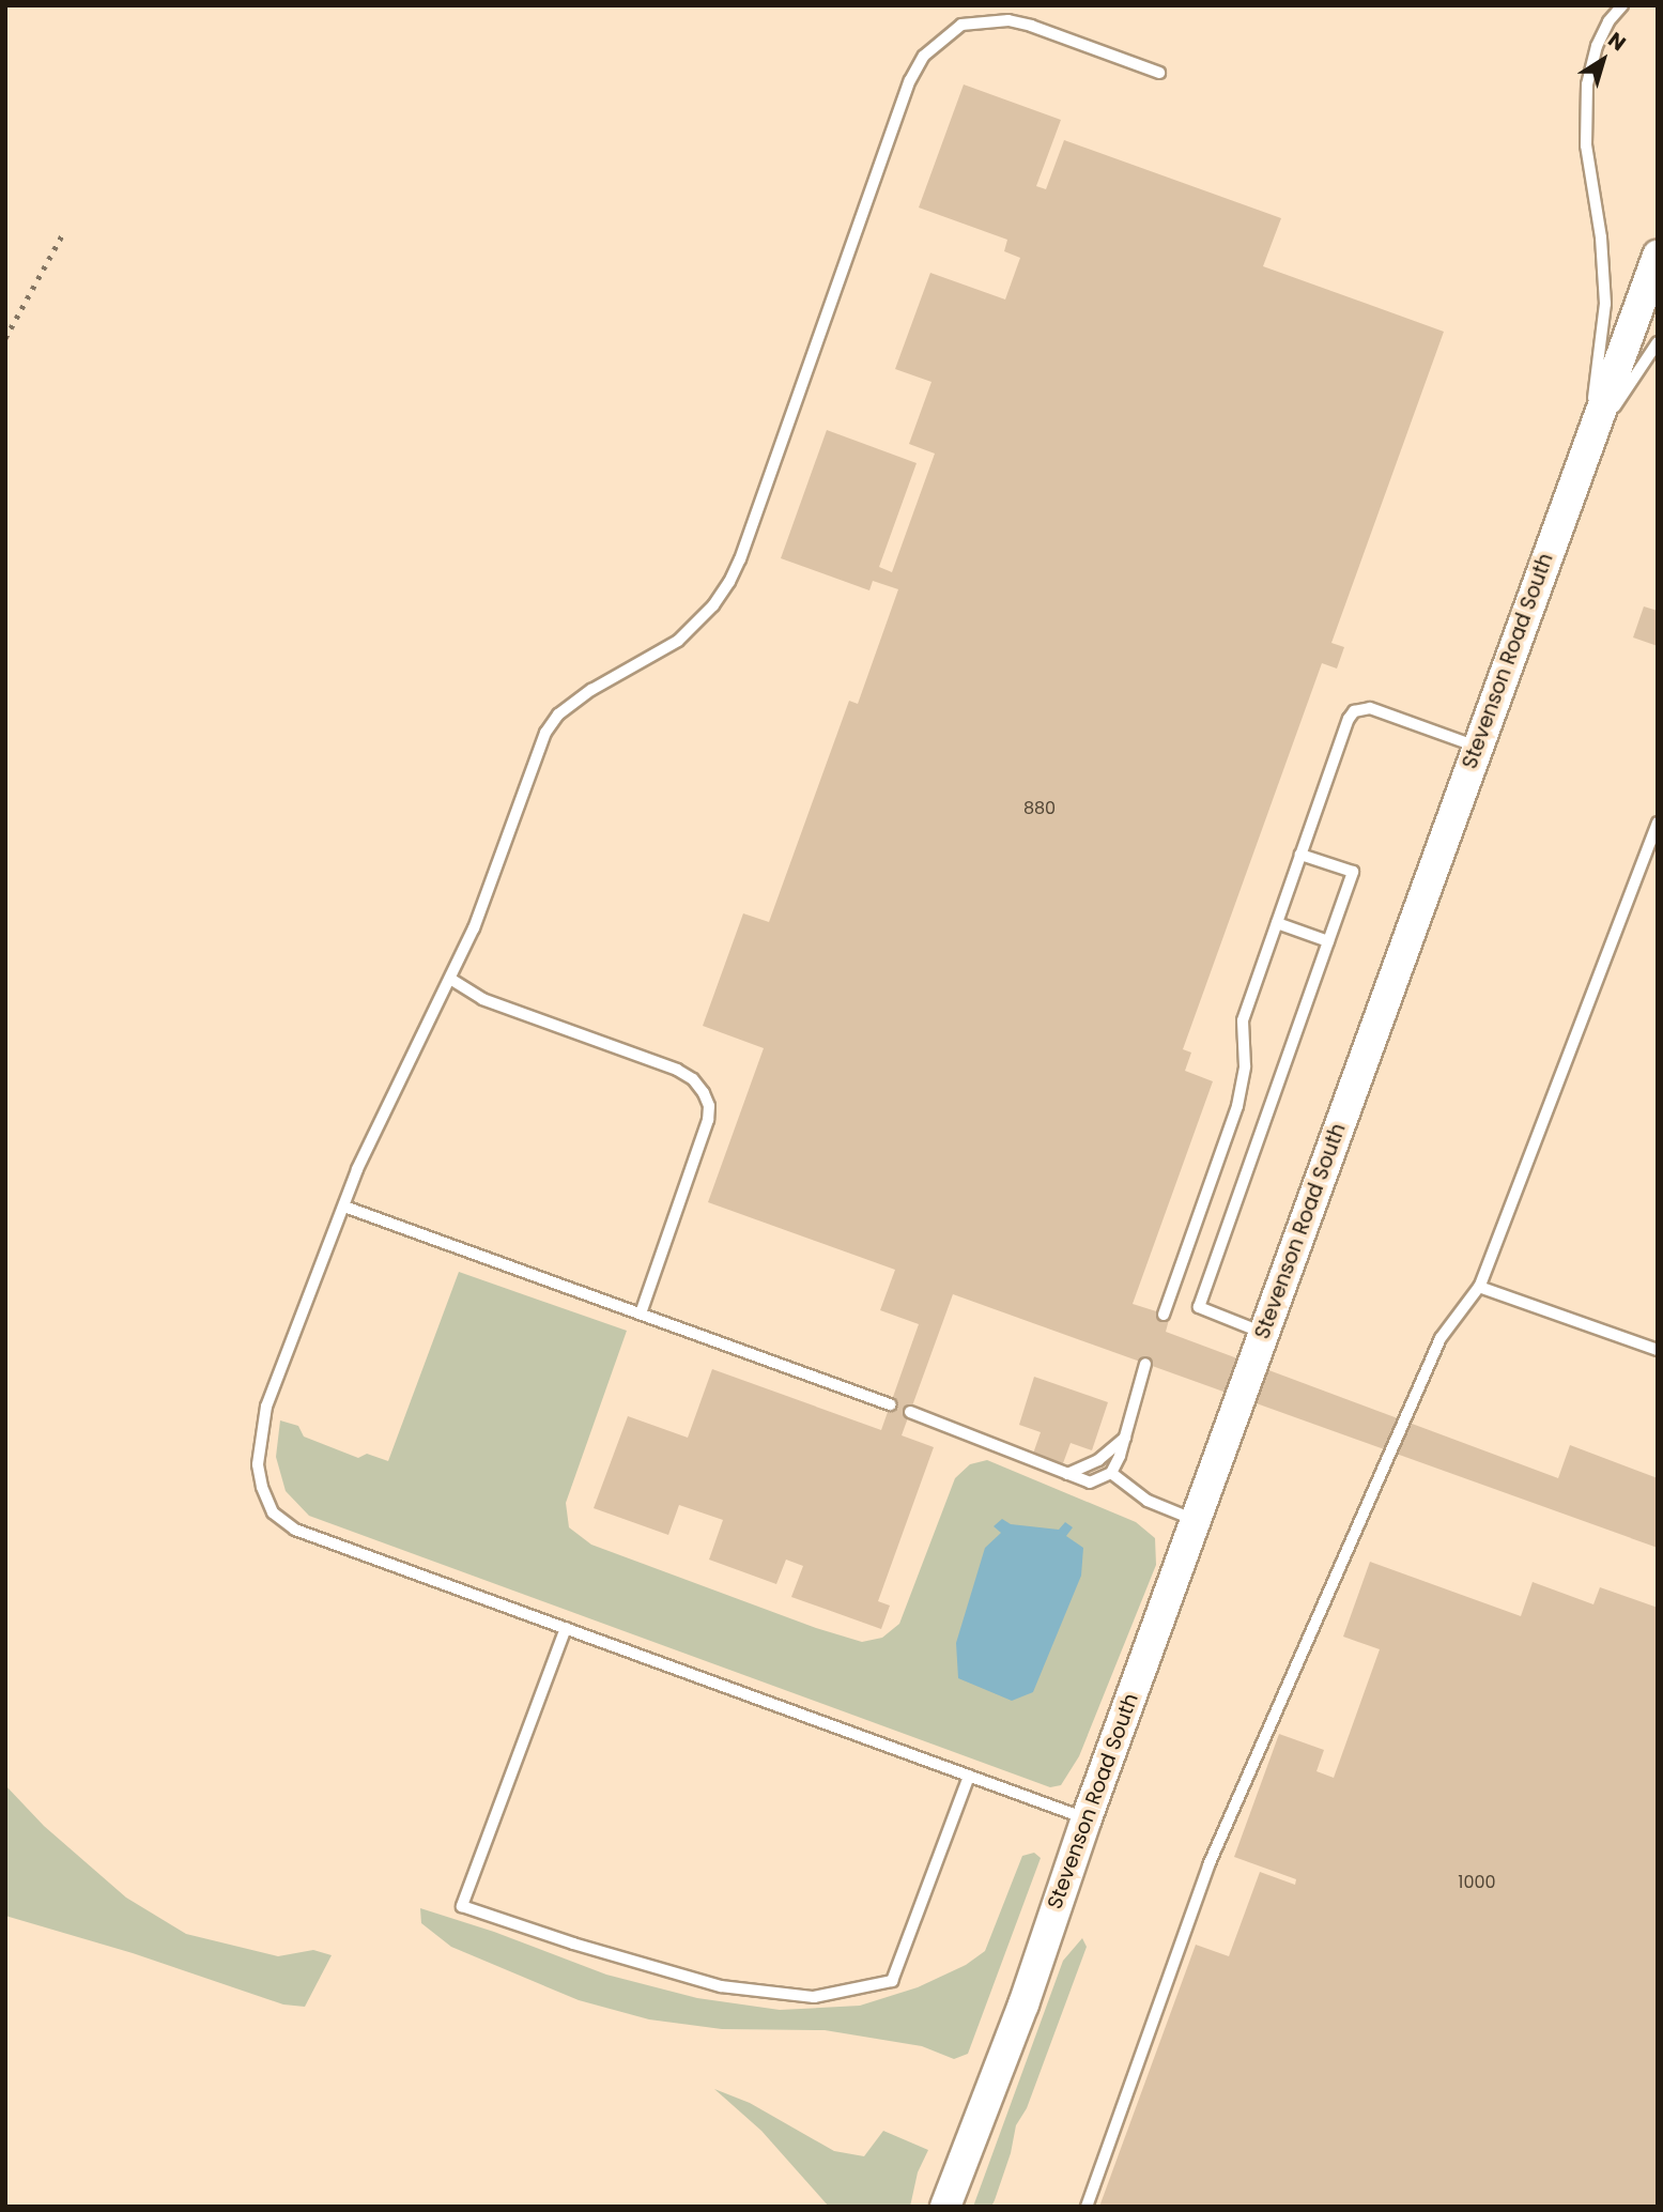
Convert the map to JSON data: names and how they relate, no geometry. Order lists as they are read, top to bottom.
{
  "streets": {
    "main road": ["Stevenson Road South"]
  },
  "house_numbers": ["880", "1000"],
  "north": "top right"
}
